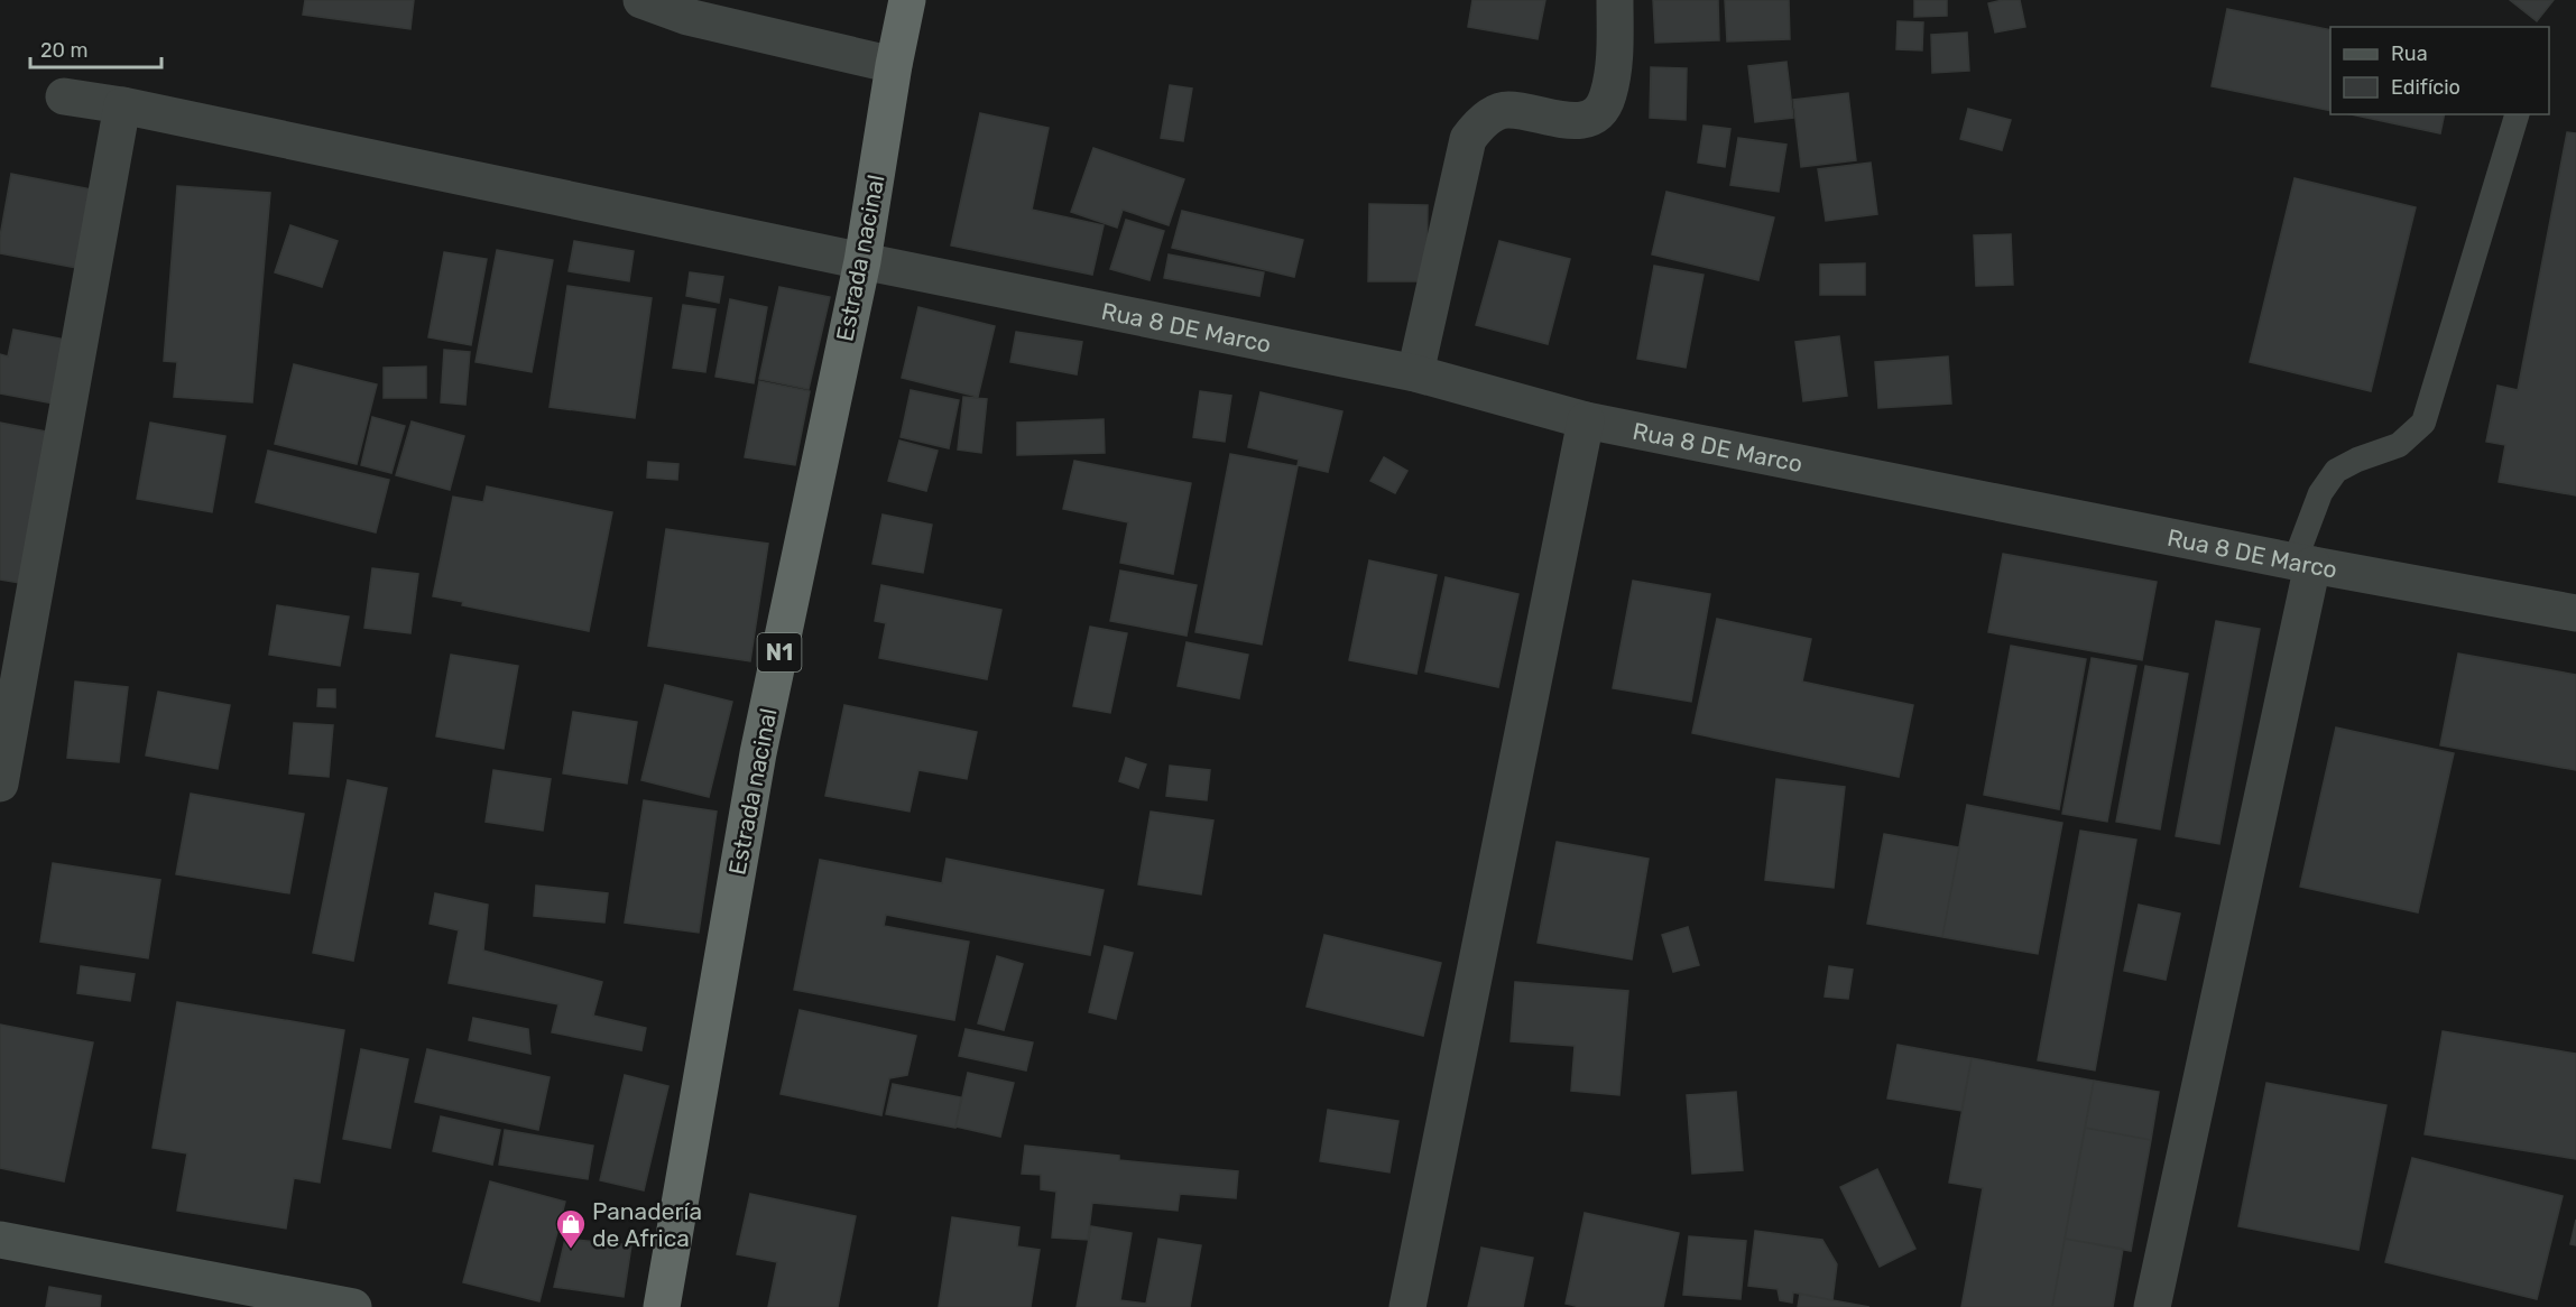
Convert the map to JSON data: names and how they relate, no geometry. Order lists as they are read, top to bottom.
{
  "streets": {
    "highway": ["Estrada nacinal", "N1"],
    "street": ["Rua 8 DE Marco"]
  },
  "crossings": [
    ["Estrada nacinal", "Rua 8 DE Marco"]
  ],
  "places": {
    "shop": ["Panadería de Africa"]
  },
  "legend": ["Rua", "Edifício"],
  "scale_bar": "20 m"
}
